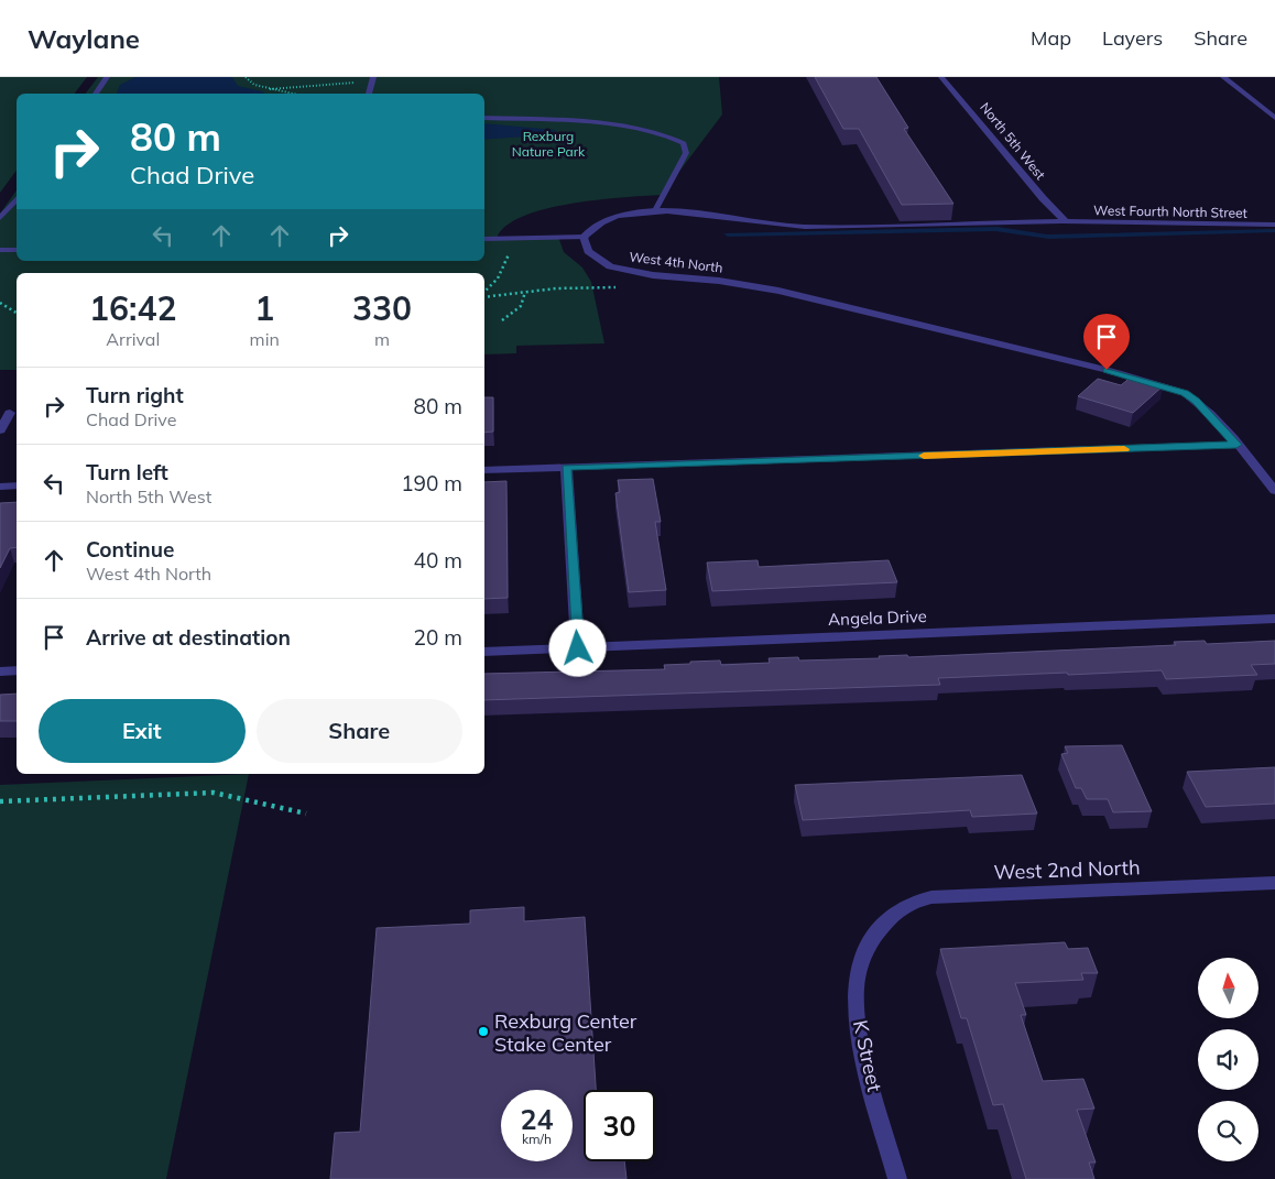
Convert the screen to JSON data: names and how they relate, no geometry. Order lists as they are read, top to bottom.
{
  "streets": {
    "street": [
      "North 5th West",
      "West Fourth North Street",
      "West 4th North",
      "Angela Drive",
      "West 2nd North",
      "K Street"
    ]
  },
  "crossings": [
    ["North 5th West", "West Fourth North Street"],
    ["West 2nd North", "K Street"]
  ],
  "parks": ["Rexburg Nature Park"],
  "places": ["Rexburg Center Stake Center"],
  "north": "top",
  "page": {
    "header": "Waylane",
    "nav": ["Map", "Layers", "Share"],
    "turn": ["80 m", "Chad Drive"],
    "eta": [
      "16:42",
      "Arrival",
      "1",
      "min",
      "330",
      "m"
    ],
    "list": [
      {
        "name": "Turn right",
        "note": "Chad Drive",
        "value": "80 m"
      },
      {
        "name": "Turn left",
        "note": "North 5th West",
        "value": "190 m"
      },
      {
        "name": "Continue",
        "note": "West 4th North",
        "value": "40 m"
      },
      {
        "name": "Arrive at destination",
        "value": "20 m"
      }
    ],
    "buttons": ["Exit", "Share"],
    "speed": "24 km/h",
    "limit": "30"
  }
}
